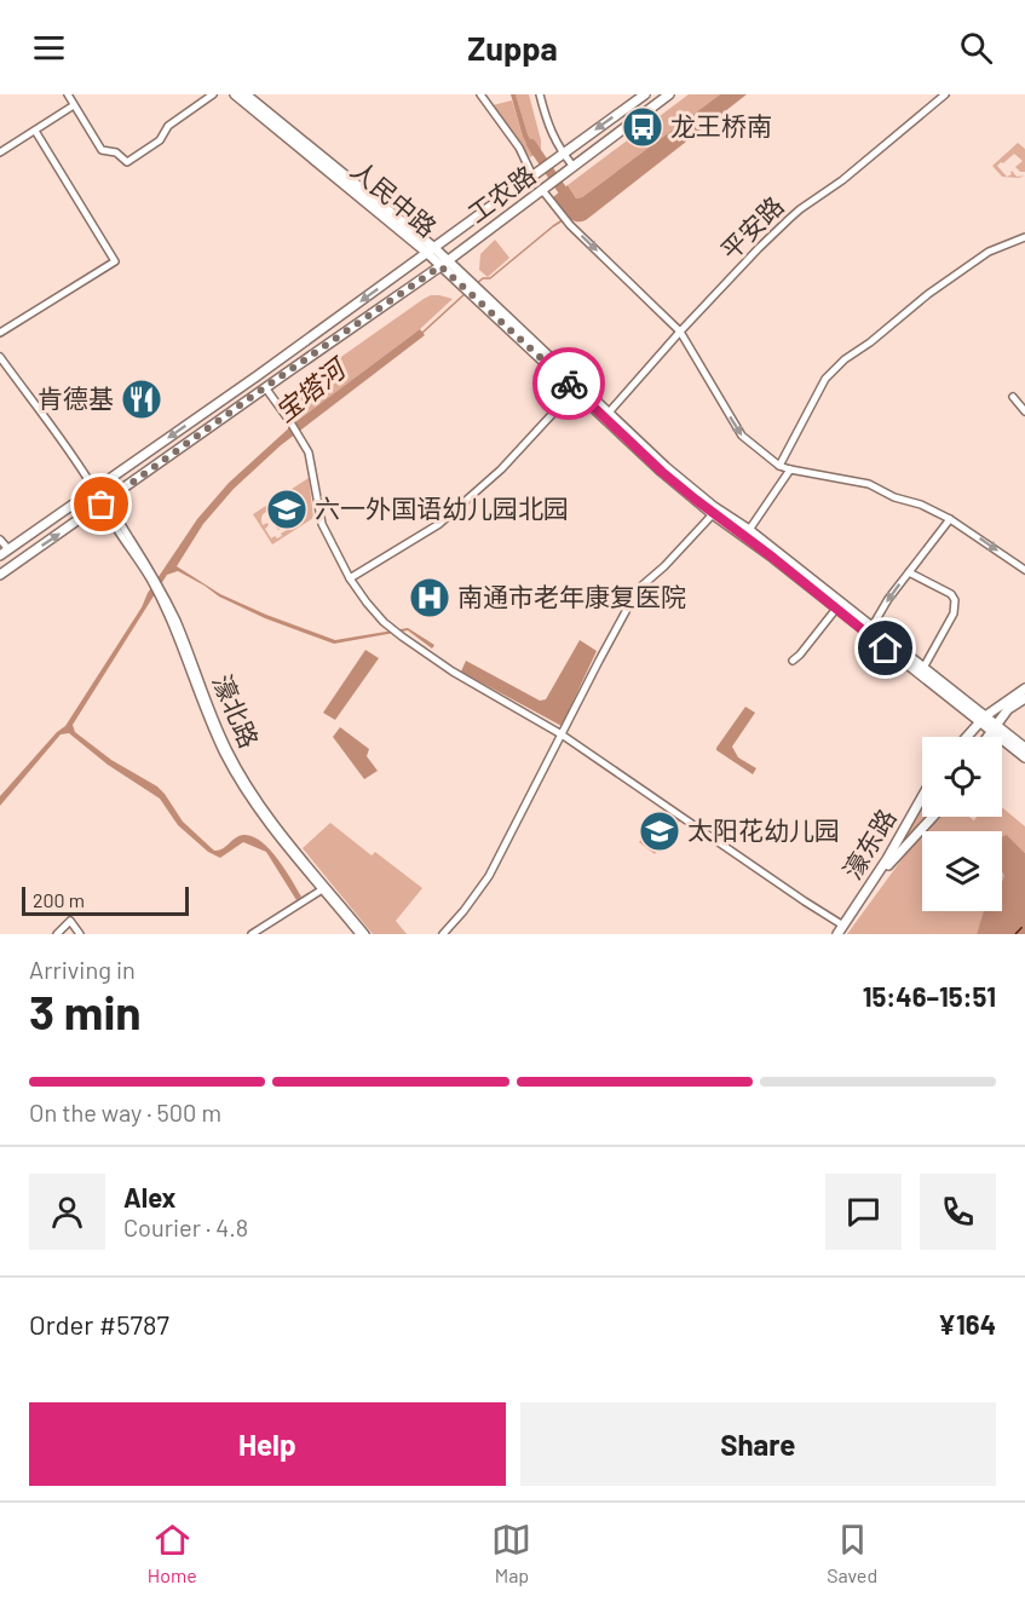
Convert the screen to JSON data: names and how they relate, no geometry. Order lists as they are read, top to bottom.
{
  "streets": {
    "main road": ["工农路", "人民中路", "濠东路"],
    "street": ["平安路", "濠北路"]
  },
  "crossings": [
    ["工农路", "人民中路"],
    ["工农路", "濠北路"],
    ["人民中路", "平安路"]
  ],
  "water": ["宝塔河"],
  "places": {
    "bus stop": ["龙王桥南"],
    "restaurant": ["肯德基"],
    "school or university": ["六一外国语幼儿园北园", "太阳花幼儿园"],
    "hospital": ["南通市老年康复医院"]
  },
  "scale_bar": "200 m",
  "page": {
    "header": "Zuppa",
    "scale": "200 m",
    "heading": ["3 min", "Arriving in", "15:46–15:51"],
    "panel": [
      "Alex",
      "Courier · 4.8",
      "Order #5787",
      "¥164"
    ],
    "bar": "On the way · 500 m",
    "buttons": ["Help", "Share"],
    "tabs": ["Home", "Map", "Saved"]
  }
}
